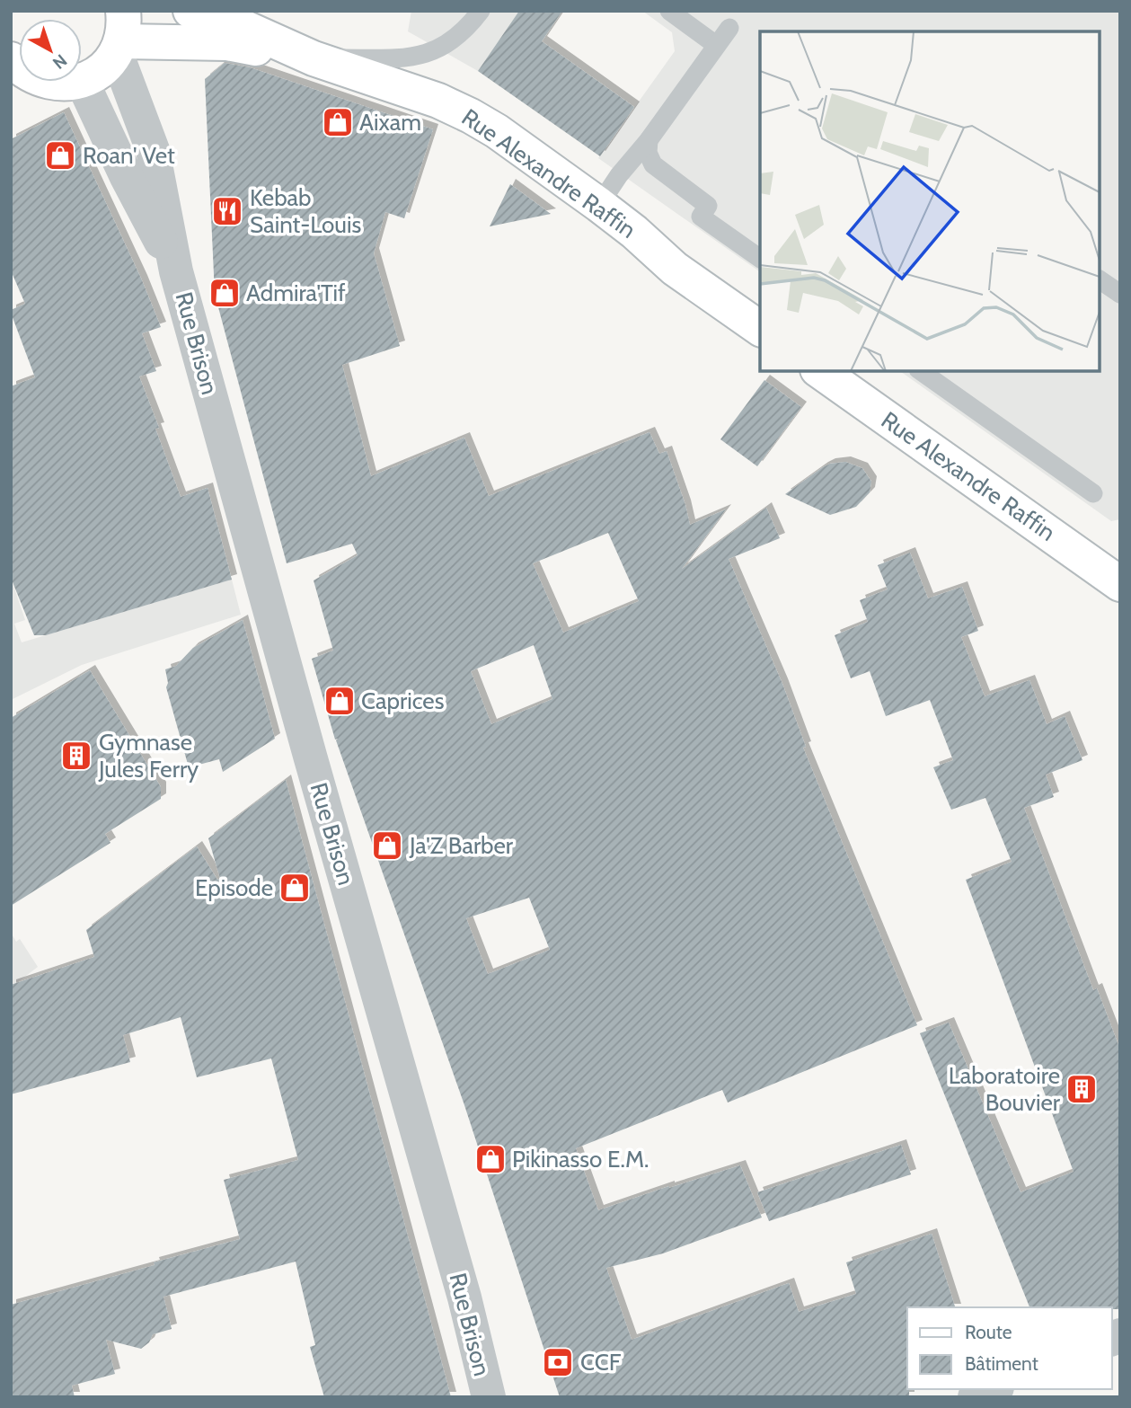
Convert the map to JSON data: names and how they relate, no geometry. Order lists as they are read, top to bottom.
{
  "streets": {
    "main road": ["Rue Alexandre Raffin"],
    "street": ["Rue Brison"]
  },
  "crossings": [
    ["Rue Alexandre Raffin", "Rue Brison"]
  ],
  "places": {
    "shop": [
      "Aixam",
      "Roan' Vet",
      "Admira'Tif",
      "Caprices",
      "Ja'Z Barber",
      "Episode",
      "Pikinasso E.M."
    ],
    "restaurant": ["Kebab Saint-Louis"],
    "building": ["Gymnase Jules Ferry", "Laboratoire Bouvier"],
    "bank": ["CCF"]
  },
  "legend": ["Route", "Bâtiment"],
  "north": "bottom right"
}
